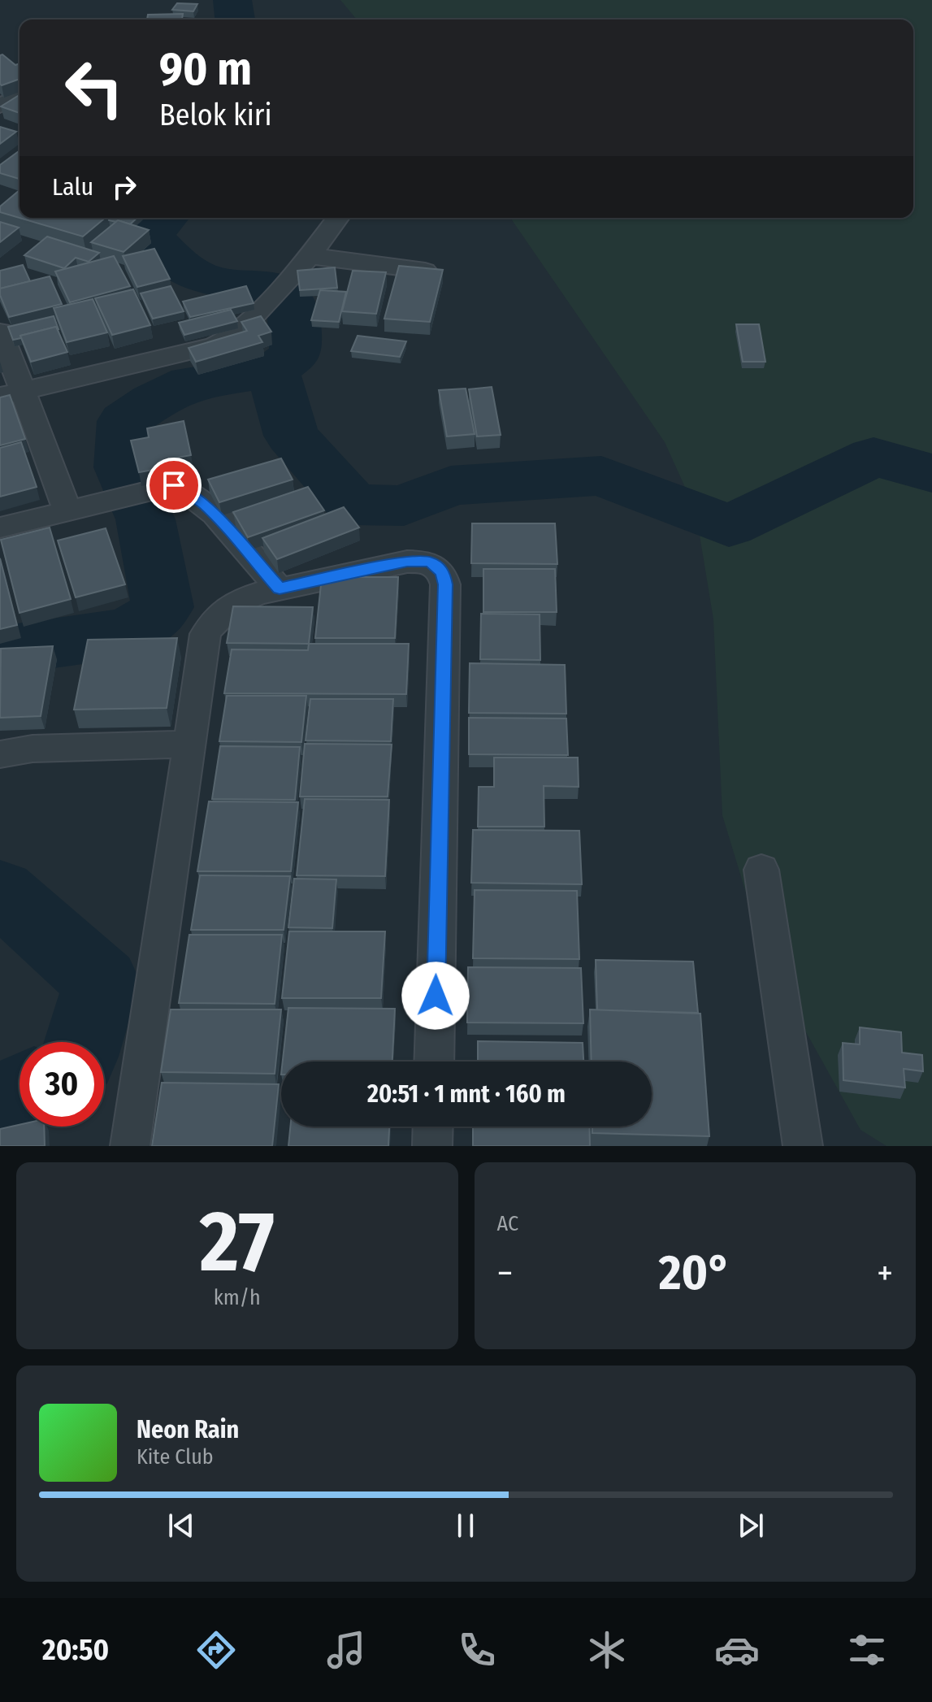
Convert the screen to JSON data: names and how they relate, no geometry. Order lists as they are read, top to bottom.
{
  "page": {
    "turn": ["90 m", "Belok kiri"],
    "then": "Lalu",
    "limit": "30",
    "trip": "20:51 · 1 mnt · 160 m",
    "tile": [
      ["27", "km/h"],
      "AC"
    ],
    "heat": ["−", "20°", "+"],
    "song": ["Neon Rain", "Kite Club"],
    "tabs": "20:50"
  }
}
